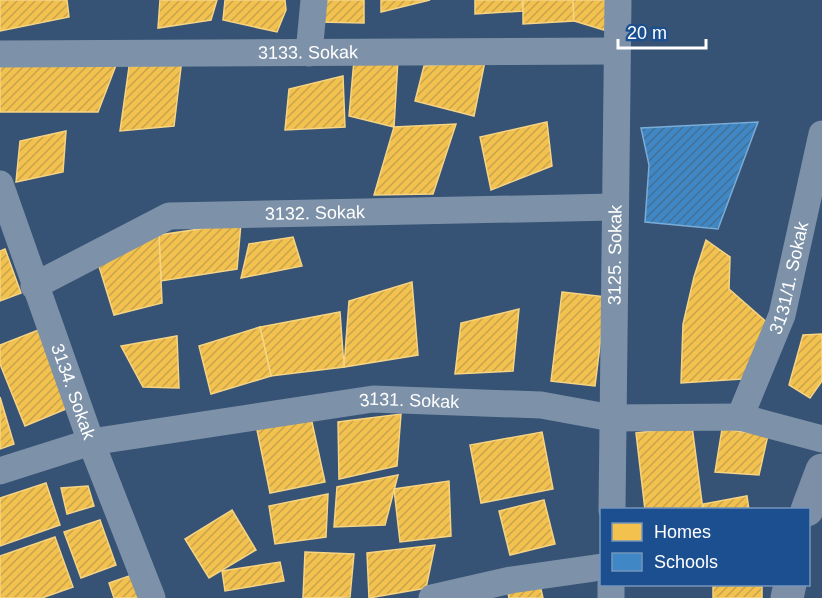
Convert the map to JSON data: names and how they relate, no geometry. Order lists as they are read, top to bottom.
{
  "streets": {
    "street": [
      "3133. Sokak",
      "3132. Sokak",
      "3125. Sokak",
      "3131/1. Sokak",
      "3134. Sokak",
      "3131. Sokak"
    ]
  },
  "crossings": [
    ["3133. Sokak", "3125. Sokak"],
    ["3132. Sokak", "3125. Sokak"],
    ["3132. Sokak", "3134. Sokak"],
    ["3125. Sokak", "3131. Sokak"],
    ["3131/1. Sokak", "3131. Sokak"],
    ["3134. Sokak", "3131. Sokak"]
  ],
  "legend": ["Homes", "Schools"],
  "scale_bar": "20 m"
}
